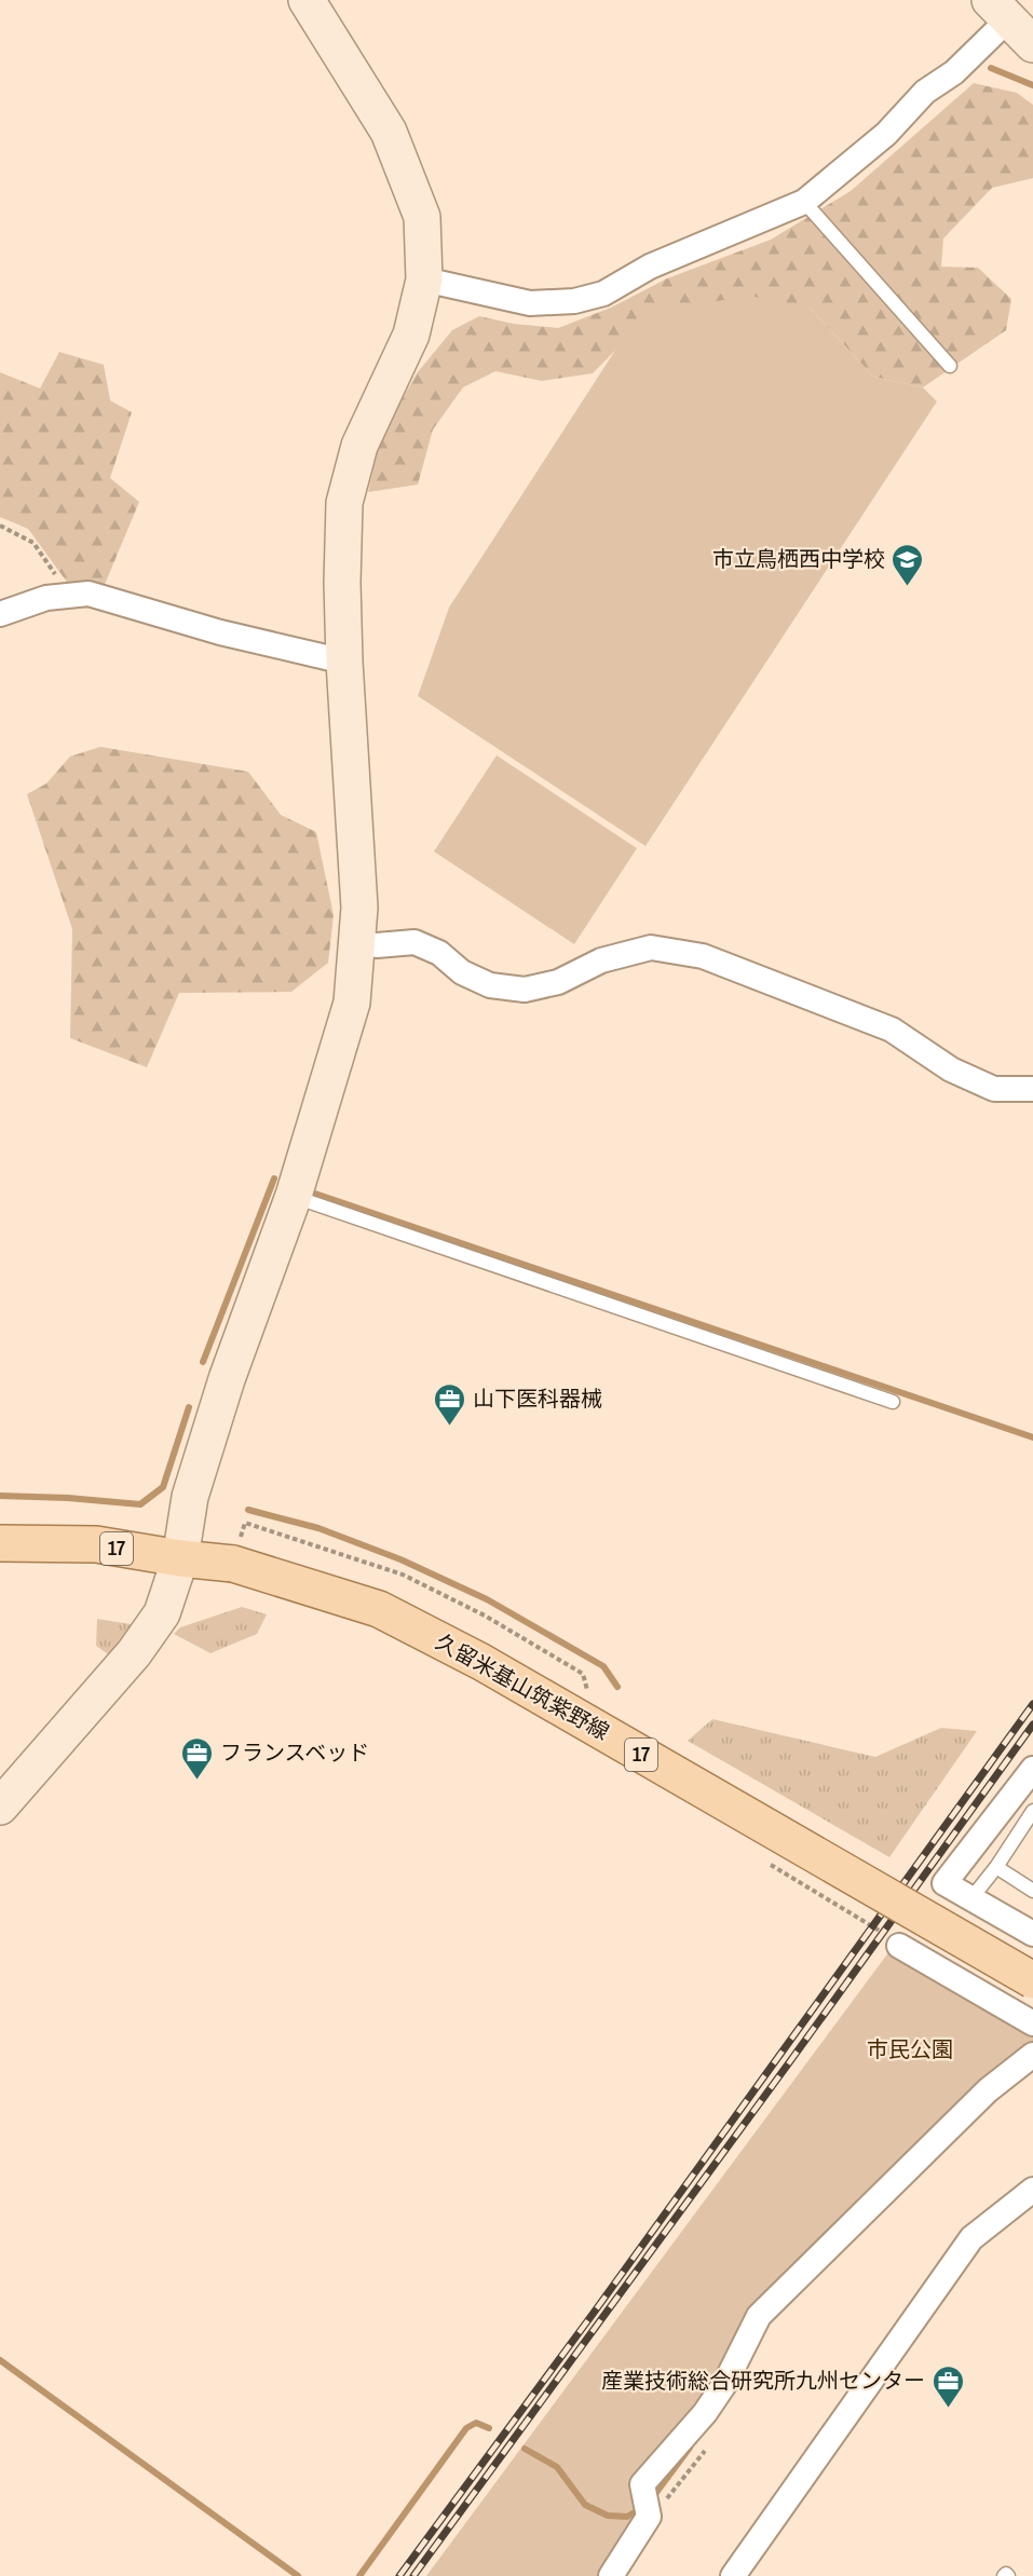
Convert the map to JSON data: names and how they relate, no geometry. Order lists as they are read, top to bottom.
{
  "streets": {
    "main road": ["17", "久留米基山筑紫野線"]
  },
  "parks": ["市民公園"],
  "places": {
    "school or university": ["市立鳥栖西中学校"],
    "office": ["山下医科器械", "フランスベッド", "産業技術総合研究所九州センター"]
  }
}
